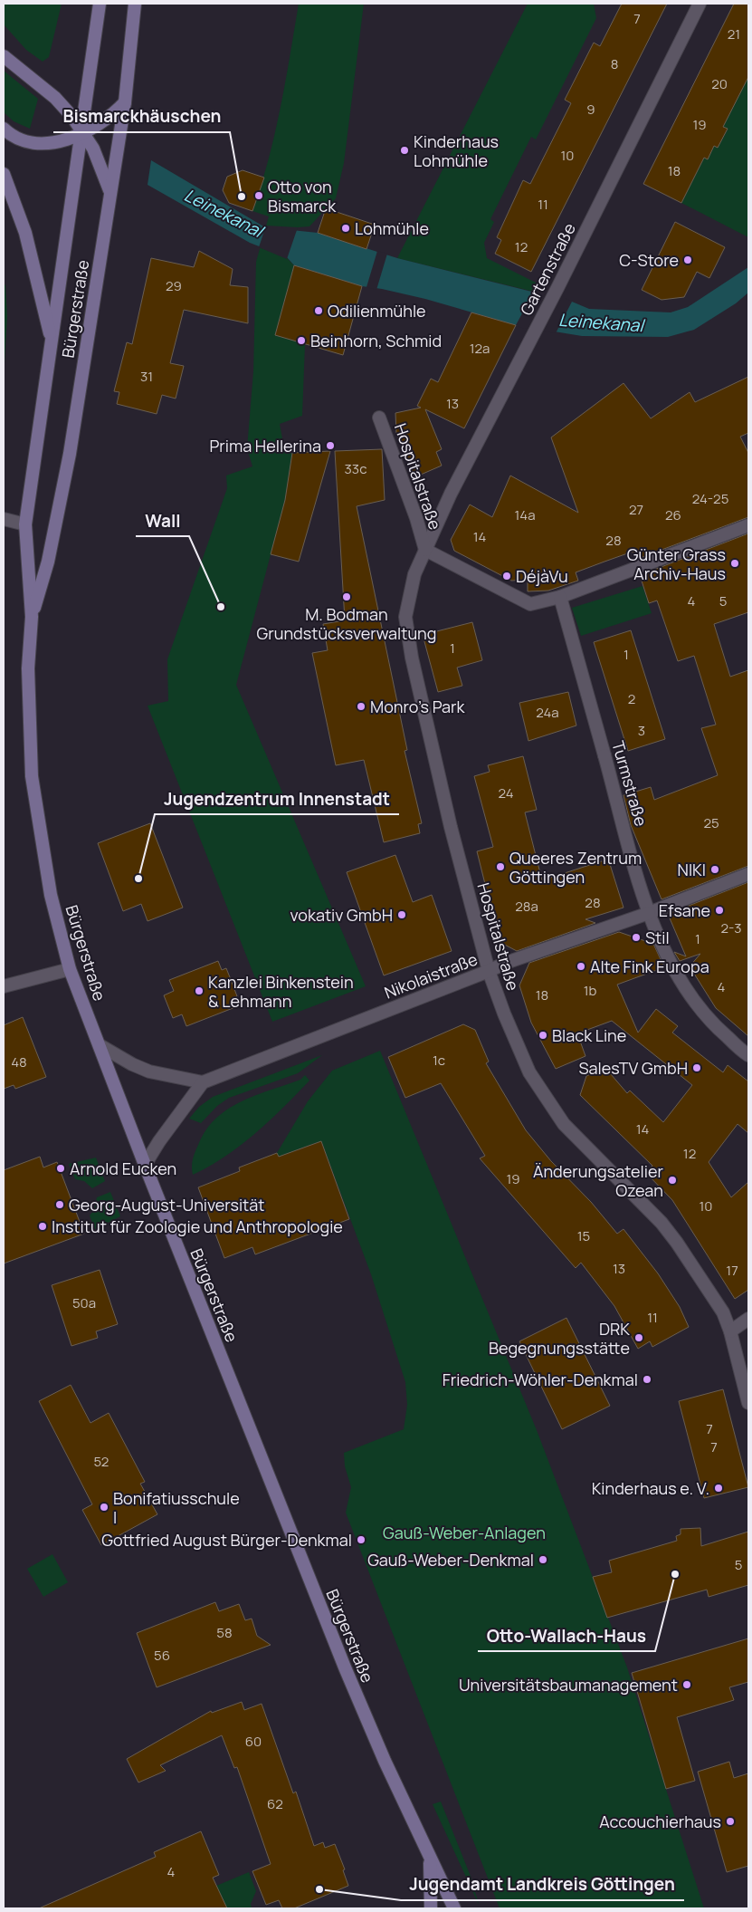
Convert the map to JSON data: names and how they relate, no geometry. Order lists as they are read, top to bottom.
{
  "streets": {
    "main road": ["Bürgerstraße"],
    "street": [
      "Gartenstraße",
      "Hospitalstraße",
      "Turmstraße",
      "Nikolaistraße"
    ]
  },
  "crossings": [
    ["Gartenstraße", "Hospitalstraße"],
    ["Hospitalstraße", "Nikolaistraße"],
    ["Turmstraße", "Nikolaistraße"]
  ],
  "water": ["Leinekanal"],
  "parks": ["Gauß-Weber-Anlagen"],
  "places": [
    "Kinderhaus Lohmühle",
    "Otto von Bismarck",
    "Bismarckhäuschen",
    "Lohmühle",
    "C-Store",
    "Odilienmühle",
    "Beinhorn, Schmid",
    "Prima Hellerina",
    "Günter Grass Archiv-Haus",
    "DéjàVu",
    "M. Bodman Grundstücksverwaltung",
    "Wall",
    "Monro's Park",
    "Queeres Zentrum Göttingen",
    "NIKI",
    "Jugendzentrum Innenstadt",
    "Efsane",
    "vokativ GmbH",
    "Stil",
    "Alte Fink Europa",
    "Kanzlei Binkenstein & Lehmann",
    "Black Line",
    "SalesTV GmbH",
    "Arnold Eucken",
    "Änderungsatelier Ozean",
    "Georg-August-Universität",
    "Institut für Zoologie und Anthropologie",
    "DRK Begegnungsstätte",
    "Friedrich-Wöhler-Denkmal",
    "Kinderhaus e. V.",
    "Bonifatiusschule I",
    "Gottfried August Bürger-Denkmal",
    "Gauß-Weber-Denkmal",
    "Otto-Wallach-Haus",
    "Universitätsbaumanagement",
    "Accouchierhaus",
    "Jugendamt Landkreis Göttingen"
  ],
  "house_numbers": [
    "7",
    "21",
    "8",
    "20",
    "9",
    "19",
    "10",
    "18",
    "11",
    "12",
    "29",
    "12a",
    "31",
    "13",
    "33c",
    "24-25",
    "27",
    "14a",
    "26",
    "14",
    "28",
    "4",
    "5",
    "1",
    "1",
    "2",
    "24a",
    "3",
    "24",
    "25",
    "28",
    "28a",
    "2-3",
    "1",
    "4",
    "1b",
    "18",
    "1c",
    "48",
    "14",
    "12",
    "19",
    "10",
    "15",
    "13",
    "17",
    "50a",
    "11",
    "7",
    "7",
    "52",
    "5",
    "58",
    "56",
    "60",
    "62",
    "4"
  ]
}
